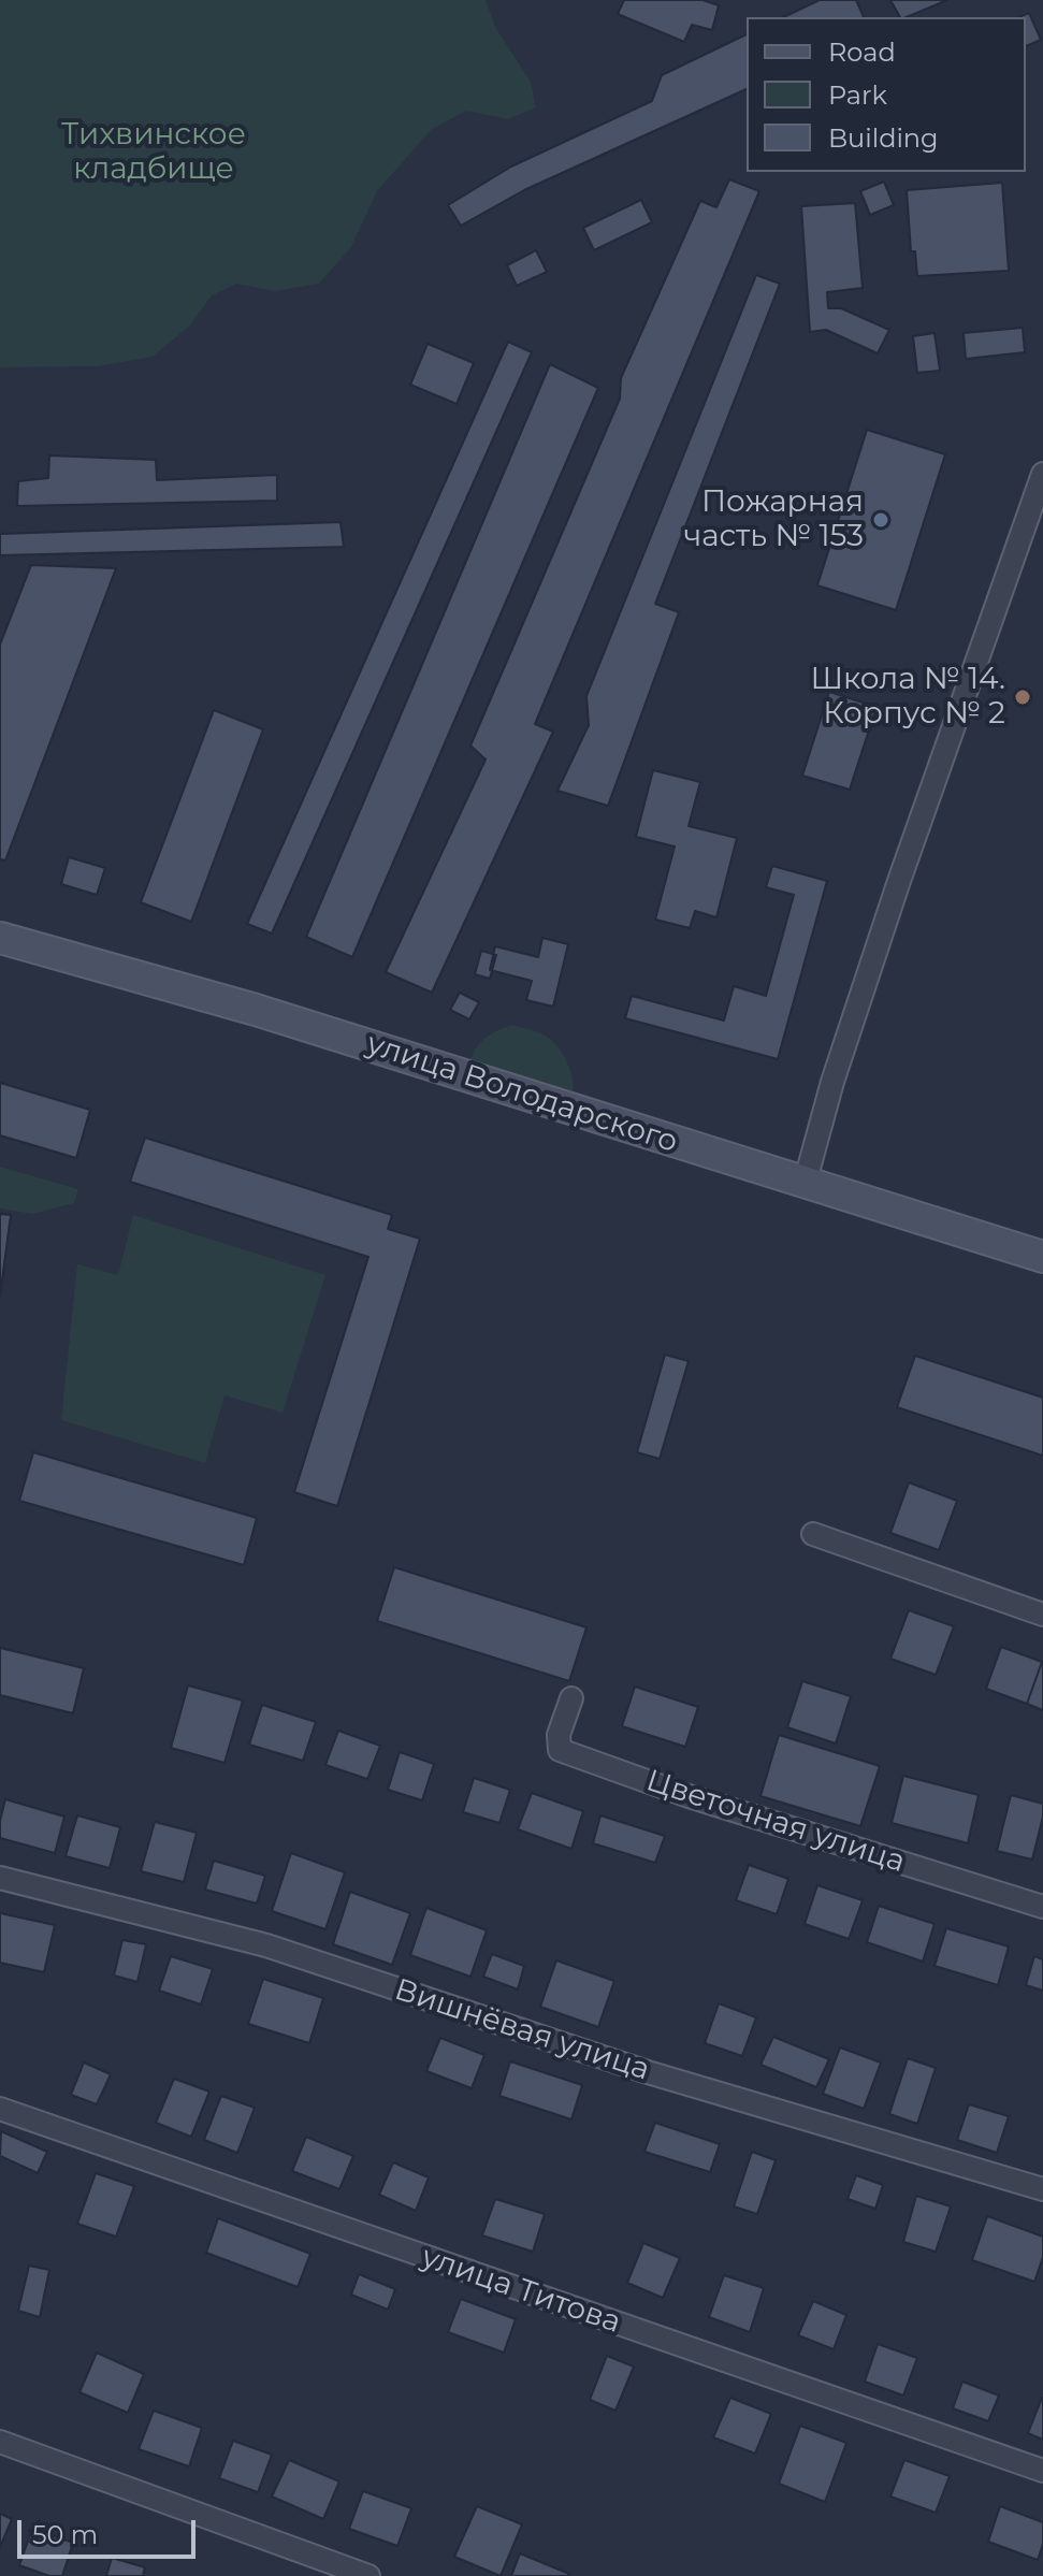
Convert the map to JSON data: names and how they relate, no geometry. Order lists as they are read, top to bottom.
{
  "streets": {
    "main road": ["улица Володарского"],
    "street": ["Цветочная улица", "Вишнёвая улица", "улица Титова"]
  },
  "parks": ["Тихвинское кладбище"],
  "places": ["Пожарная часть № 153", "Школа № 14. Корпус № 2"],
  "legend": ["Road", "Park", "Building"],
  "scale_bar": "50 m"
}
